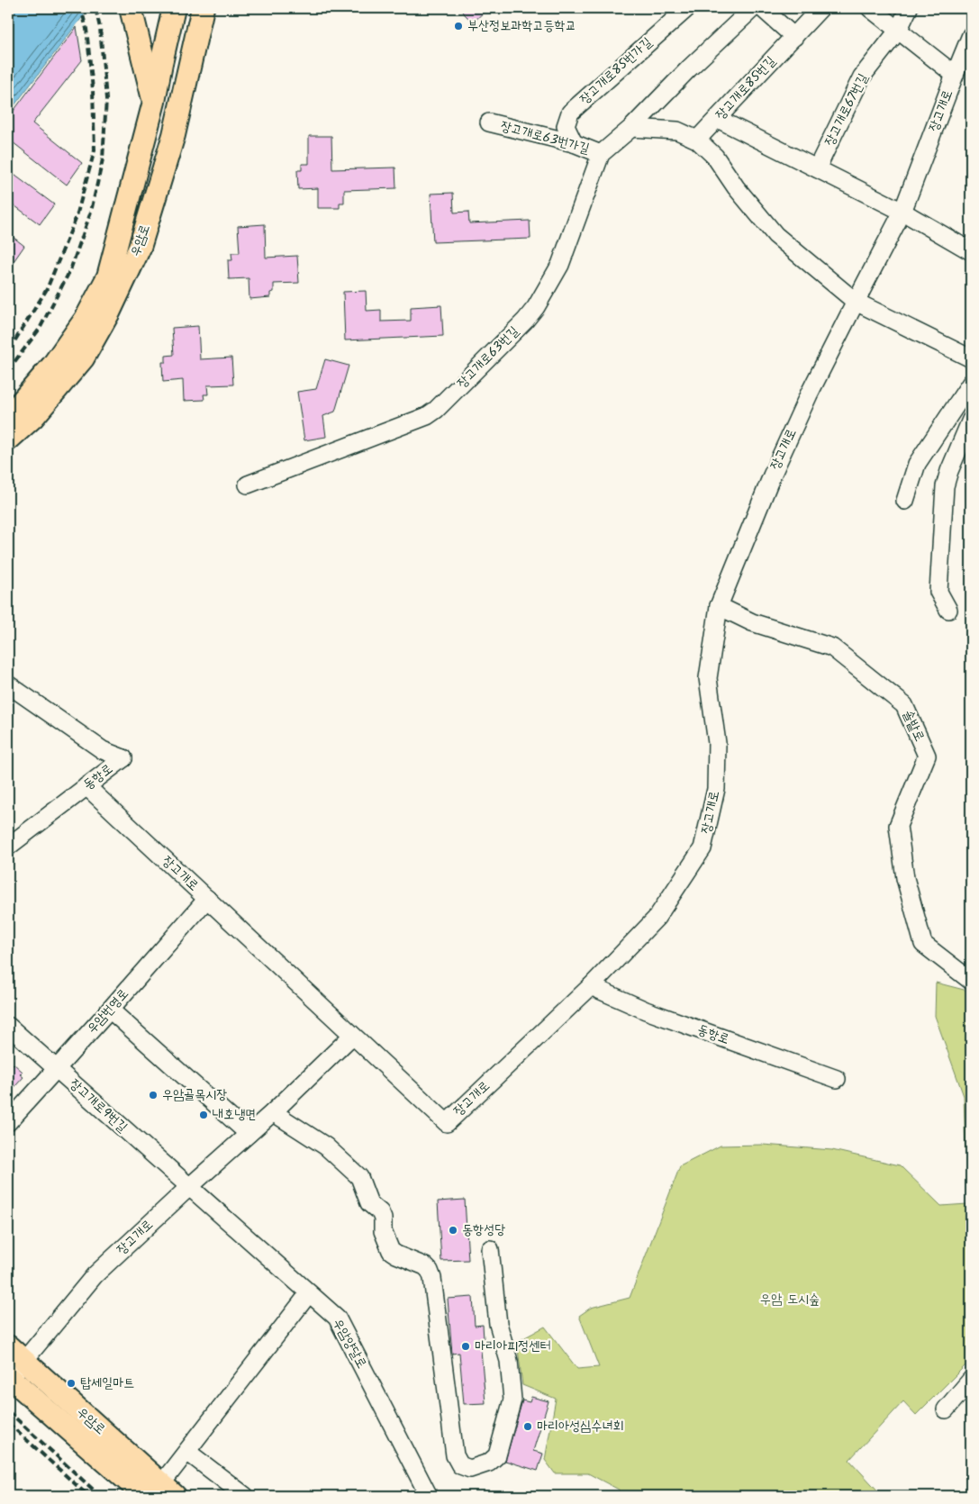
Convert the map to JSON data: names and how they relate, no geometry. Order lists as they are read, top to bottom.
{
  "streets": {
    "main road": ["우암로"],
    "street": [
      "장고개로85번가길",
      "장고개로85번길",
      "장고개로67번길",
      "장고개로",
      "장고개로63번가길",
      "장고개로63번길",
      "솔밭로",
      "동항로",
      "우암번영로",
      "장고개로9번길",
      "우암양달로"
    ]
  },
  "crossings": [
    ["장고개로85번가길", "장고개로63번가길"],
    ["장고개로", "우암로"],
    ["장고개로", "솔밭로"],
    ["장고개로", "동항로"],
    ["장고개로", "우암번영로"],
    ["장고개로", "장고개로9번길"],
    ["장고개로", "우암양달로"],
    ["장고개로63번가길", "장고개로63번길"],
    ["우암번영로", "장고개로9번길"],
    ["장고개로9번길", "우암양달로"]
  ],
  "parks": ["우암 도시숲"],
  "places": [
    "부산정보과학고등학교",
    "우암골목시장",
    "내호냉면",
    "동항성당",
    "마리아피정센터",
    "탑세일마트",
    "마리아성심수녀회"
  ]
}
